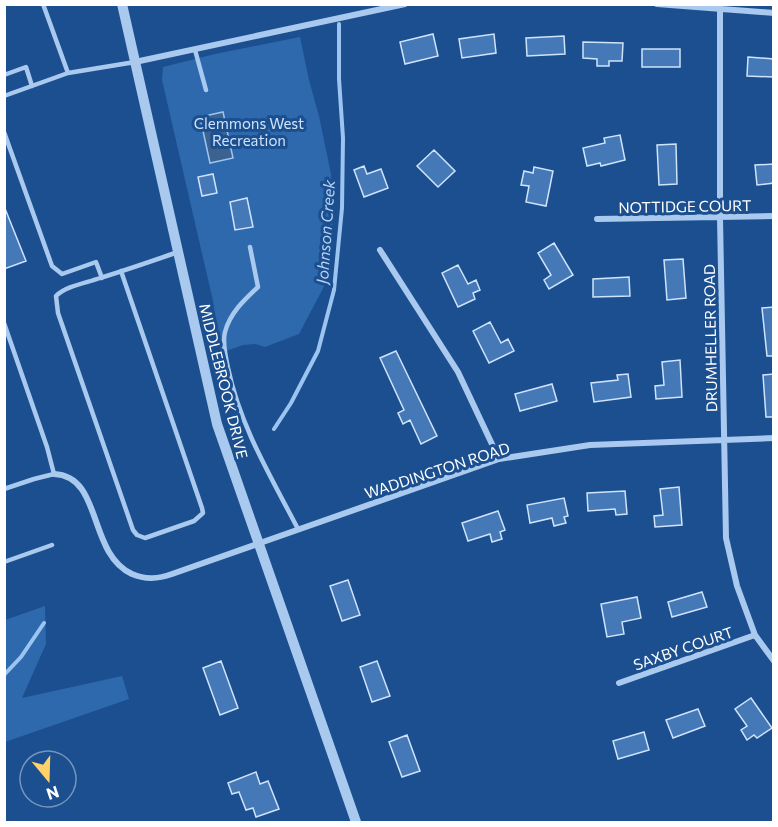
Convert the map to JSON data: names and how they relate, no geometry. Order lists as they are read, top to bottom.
{
  "streets": {
    "street": [
      "NOTTIDGE COURT",
      "DRUMHELLER ROAD",
      "MIDDLEBROOK DRIVE",
      "WADDINGTON ROAD",
      "SAXBY COURT"
    ]
  },
  "crossings": [
    ["NOTTIDGE COURT", "DRUMHELLER ROAD"],
    ["DRUMHELLER ROAD", "WADDINGTON ROAD"],
    ["DRUMHELLER ROAD", "SAXBY COURT"],
    ["MIDDLEBROOK DRIVE", "WADDINGTON ROAD"]
  ],
  "water": ["Johnson Creek"],
  "parks": ["Clemmons West Recreation"],
  "north": "bottom"
}
